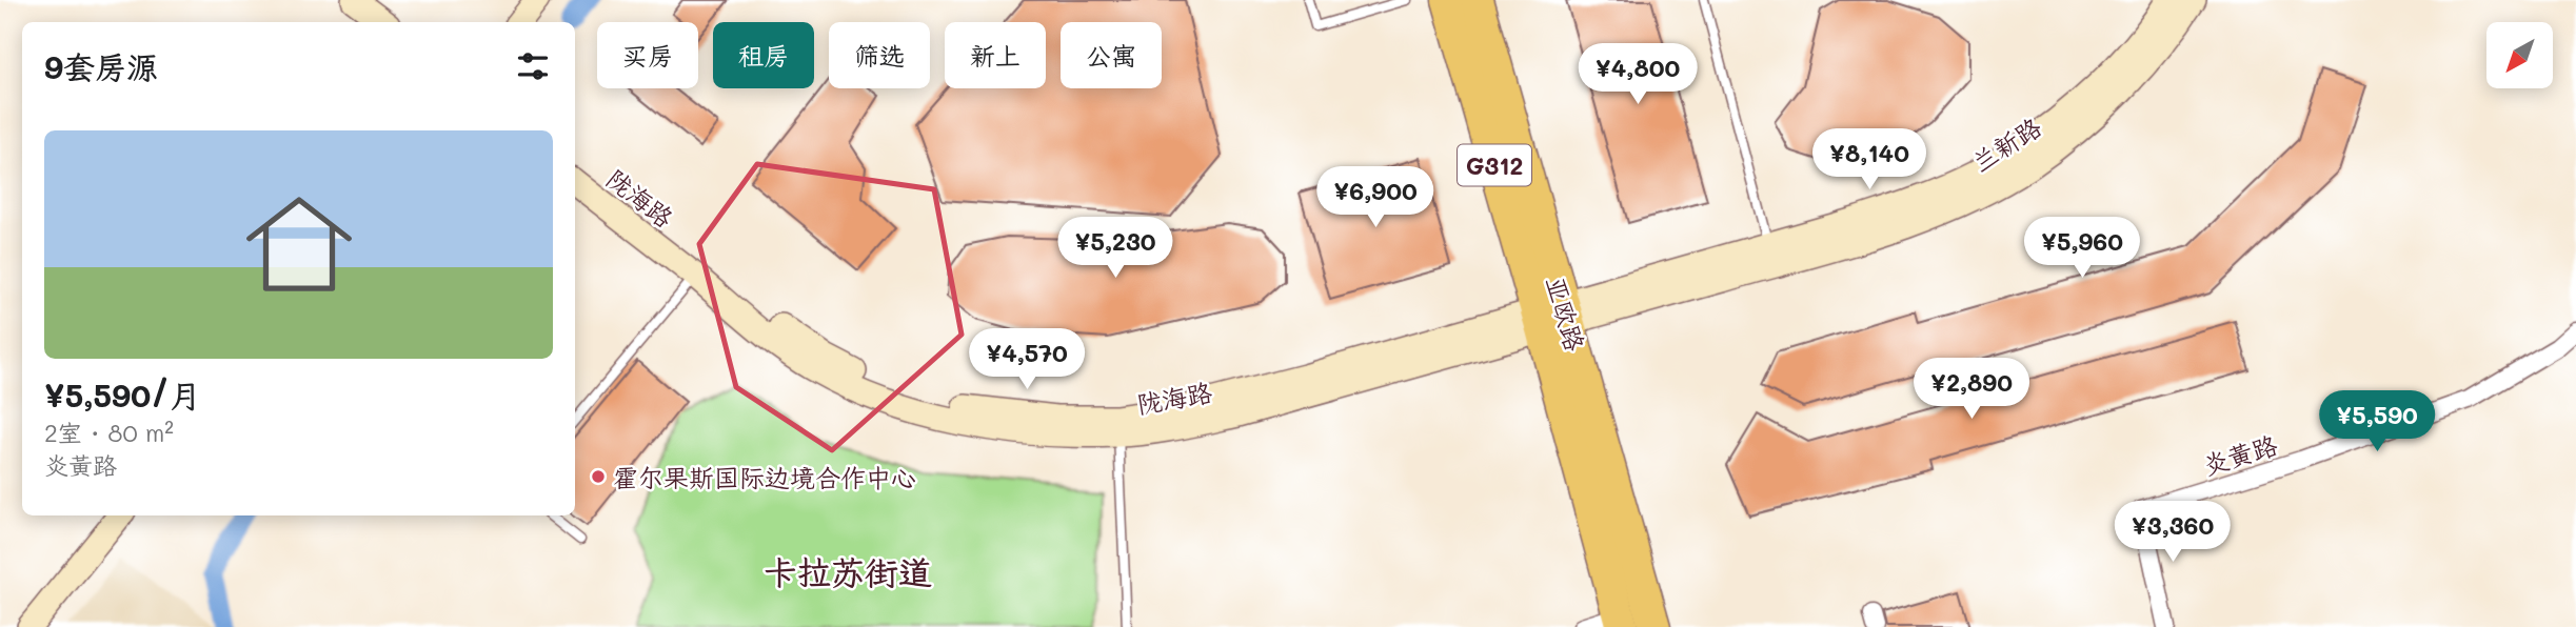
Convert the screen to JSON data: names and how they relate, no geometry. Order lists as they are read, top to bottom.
{
  "streets": {
    "highway": ["G312", "亚欧路"],
    "street": ["兰新路", "陇海路", "炎黄路"]
  },
  "crossings": [
    ["兰新路", "陇海路"],
    ["兰新路", "亚欧路"],
    ["陇海路", "亚欧路"]
  ],
  "districts": ["卡拉苏街道"],
  "places": ["霍尔果斯国际边境合作中心"],
  "north": "bottom left",
  "page": {
    "chip": [
      "买房",
      "租房",
      "筛选",
      "新上",
      "公寓"
    ],
    "heading": "9套房源",
    "price": [
      "¥4,800",
      "¥8,140",
      "¥6,900",
      "¥5,230",
      "¥5,960",
      "¥4,570",
      "¥2,890",
      "¥5,590",
      "¥3,360"
    ],
    "list": [
      {
        "name": "¥5,590/月",
        "note": "2室 · 80 m² · 炎黄路"
      }
    ]
  }
}
